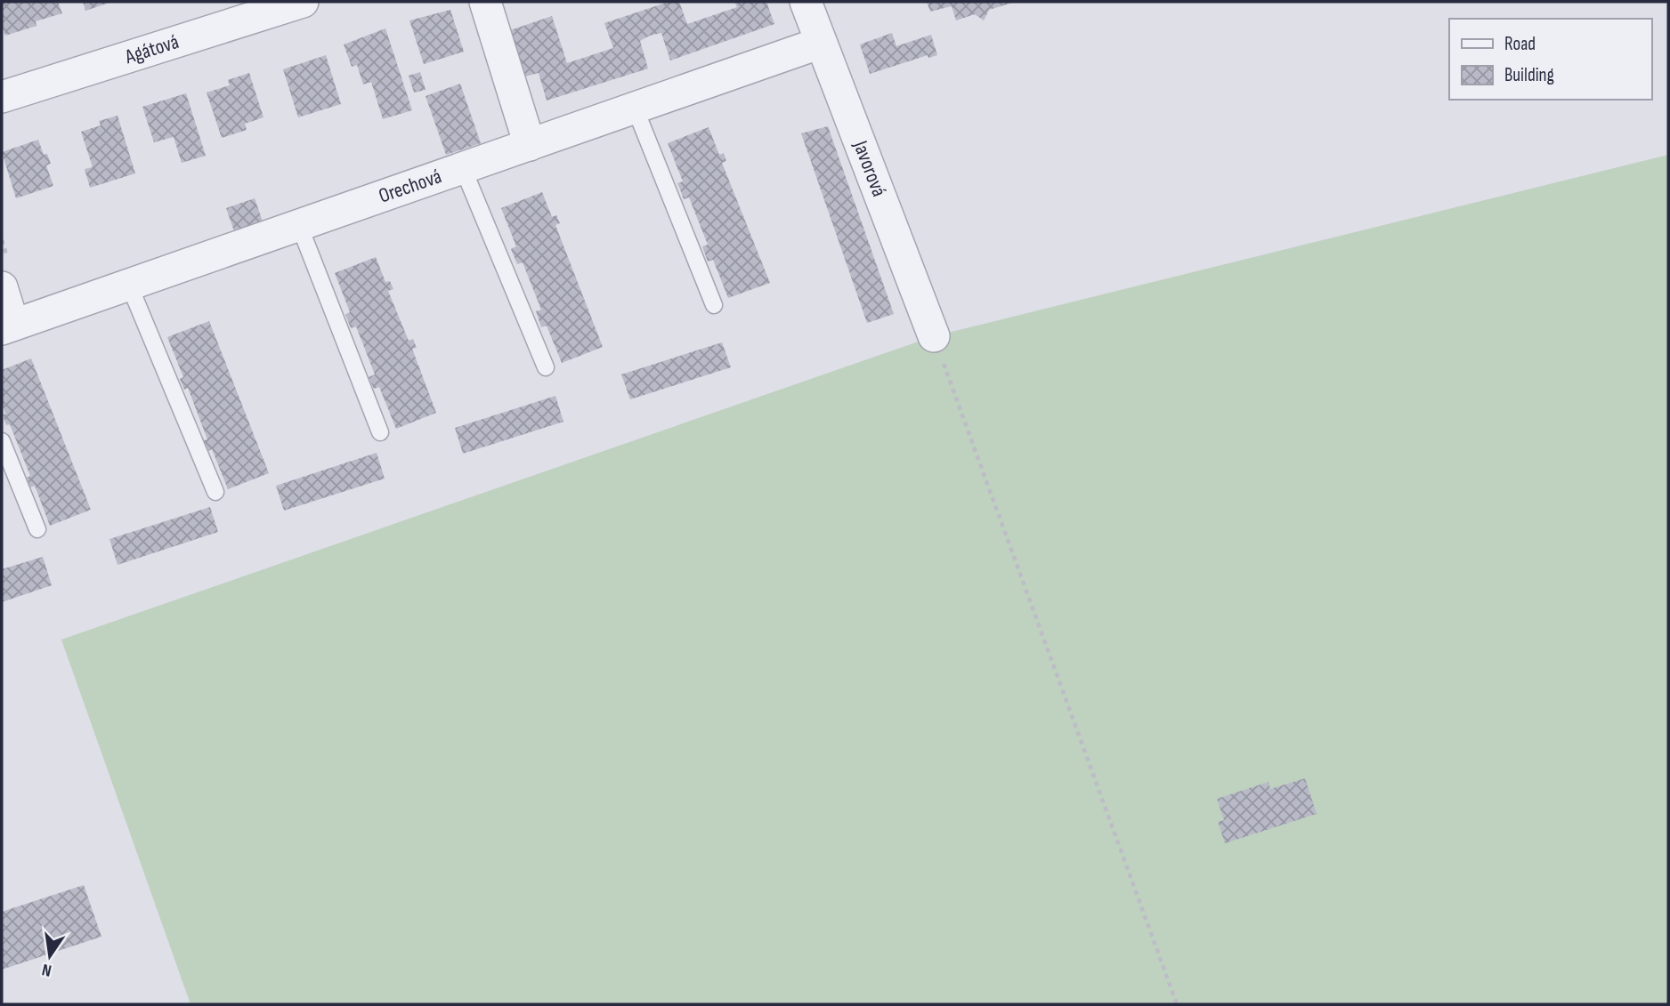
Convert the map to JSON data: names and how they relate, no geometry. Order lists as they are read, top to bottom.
{
  "streets": {
    "street": ["Agátová", "Javorová", "Orechová"]
  },
  "crossings": [
    ["Javorová", "Orechová"]
  ],
  "legend": ["Road", "Building"],
  "north": "bottom"
}
